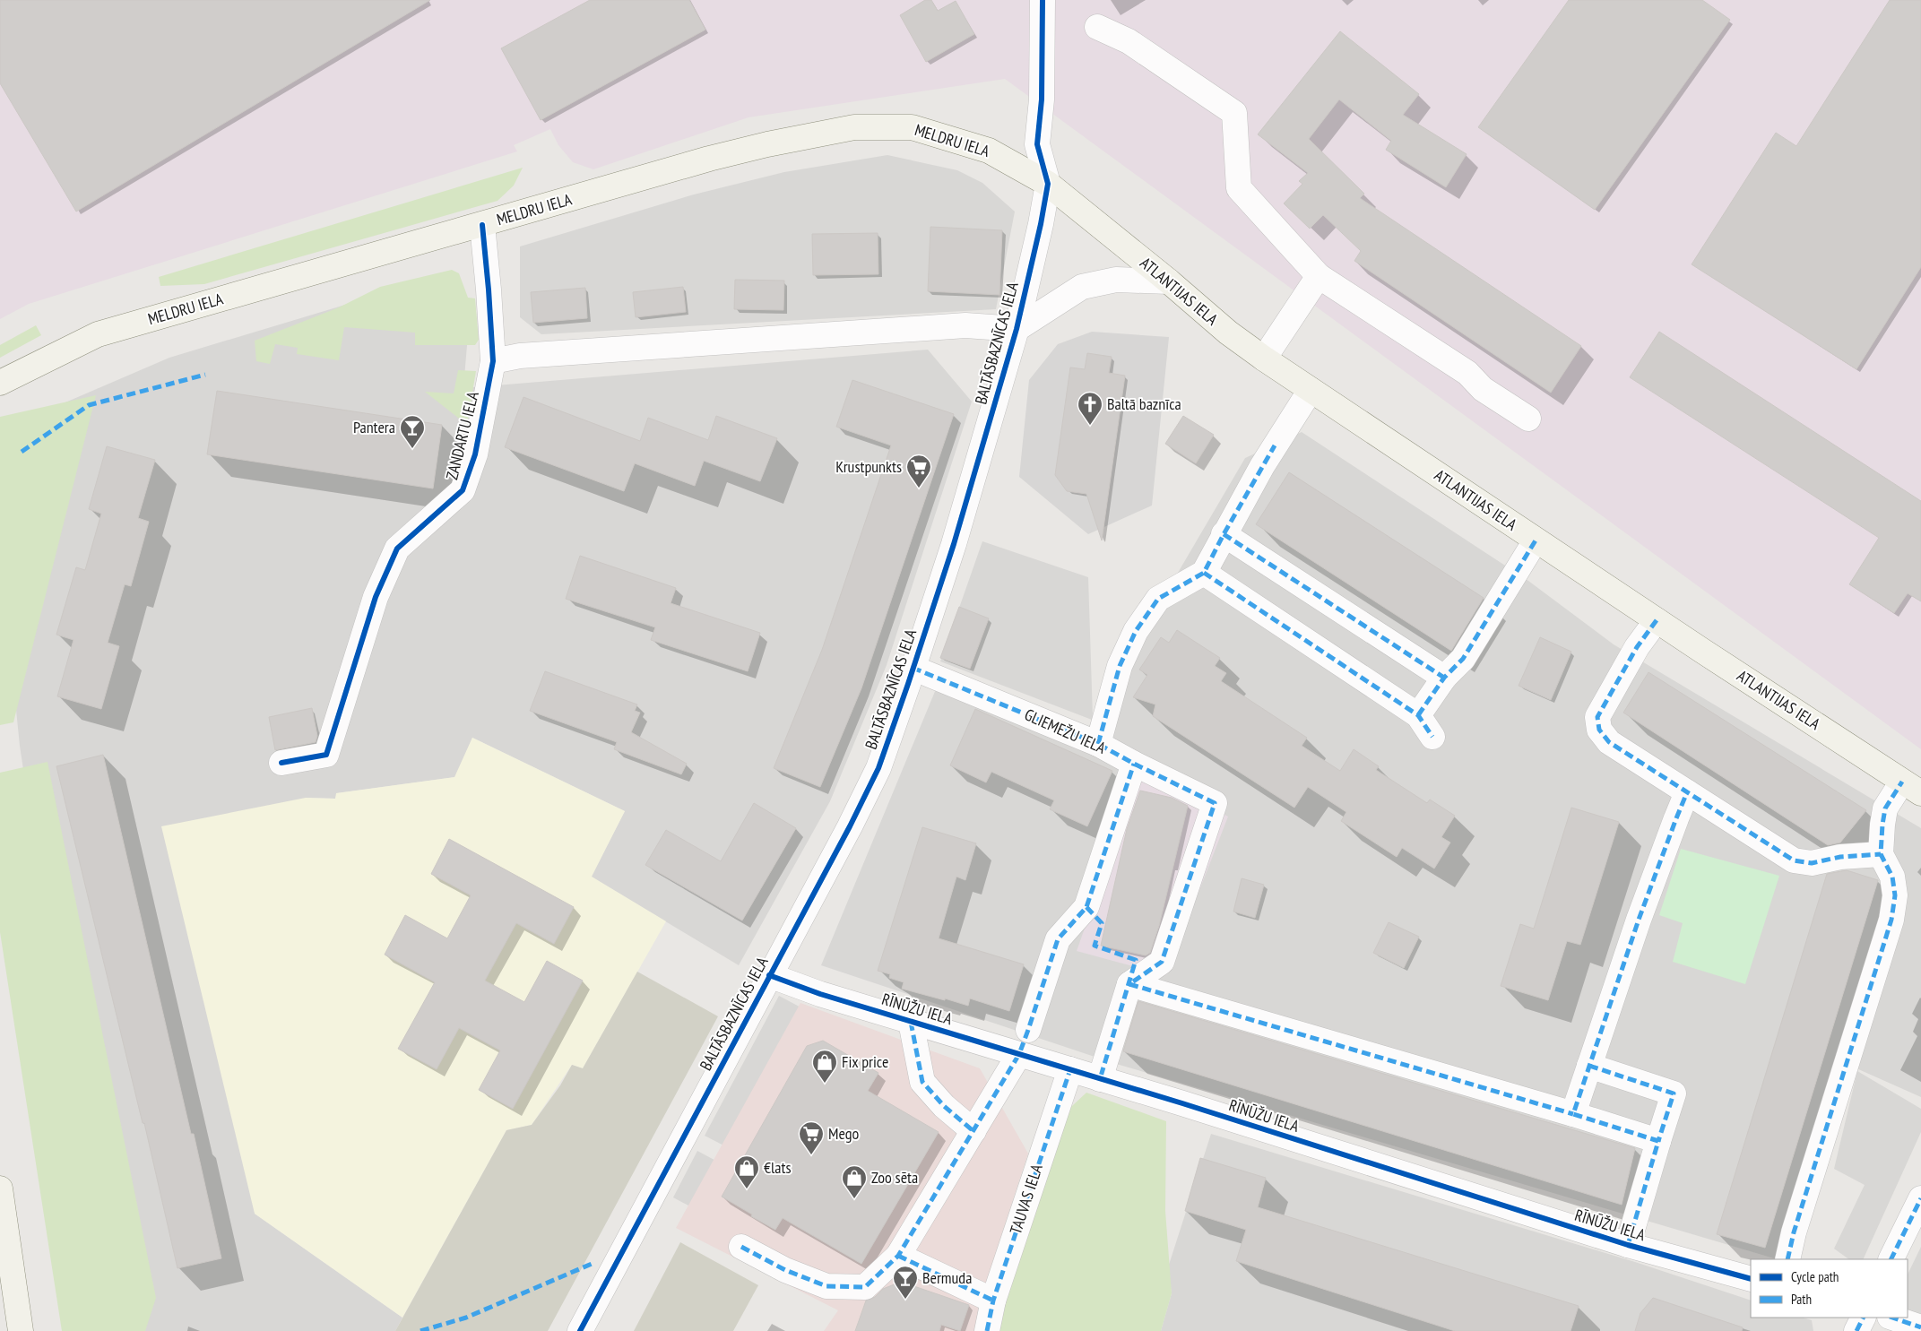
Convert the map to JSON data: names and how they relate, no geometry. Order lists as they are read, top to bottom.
{
  "streets": {
    "main road": ["MELDRU IELA", "ATLANTIJAS IELA"],
    "street": [
      "BALTĀSBAZNĪCAS IELA",
      "ZANDARTU IELA",
      "GLIEMEŽU IELA",
      "RĪNŪŽU IELA",
      "TAUVAS IELA"
    ]
  },
  "crossings": [
    ["MELDRU IELA", "ATLANTIJAS IELA"],
    ["MELDRU IELA", "BALTĀSBAZNĪCAS IELA"],
    ["MELDRU IELA", "ZANDARTU IELA"],
    ["ATLANTIJAS IELA", "BALTĀSBAZNĪCAS IELA"],
    ["BALTĀSBAZNĪCAS IELA", "GLIEMEŽU IELA"],
    ["BALTĀSBAZNĪCAS IELA", "RĪNŪŽU IELA"],
    ["RĪNŪŽU IELA", "TAUVAS IELA"]
  ],
  "places": {
    "church": ["Baltā baznīca"],
    "bar": ["Pantera", "Bermuda"],
    "supermarket": ["Krustpunkts", "Mego"],
    "shop": ["Fix price", "€lats", "Zoo sēta"]
  },
  "legend": ["Cycle path", "Path"]
}
